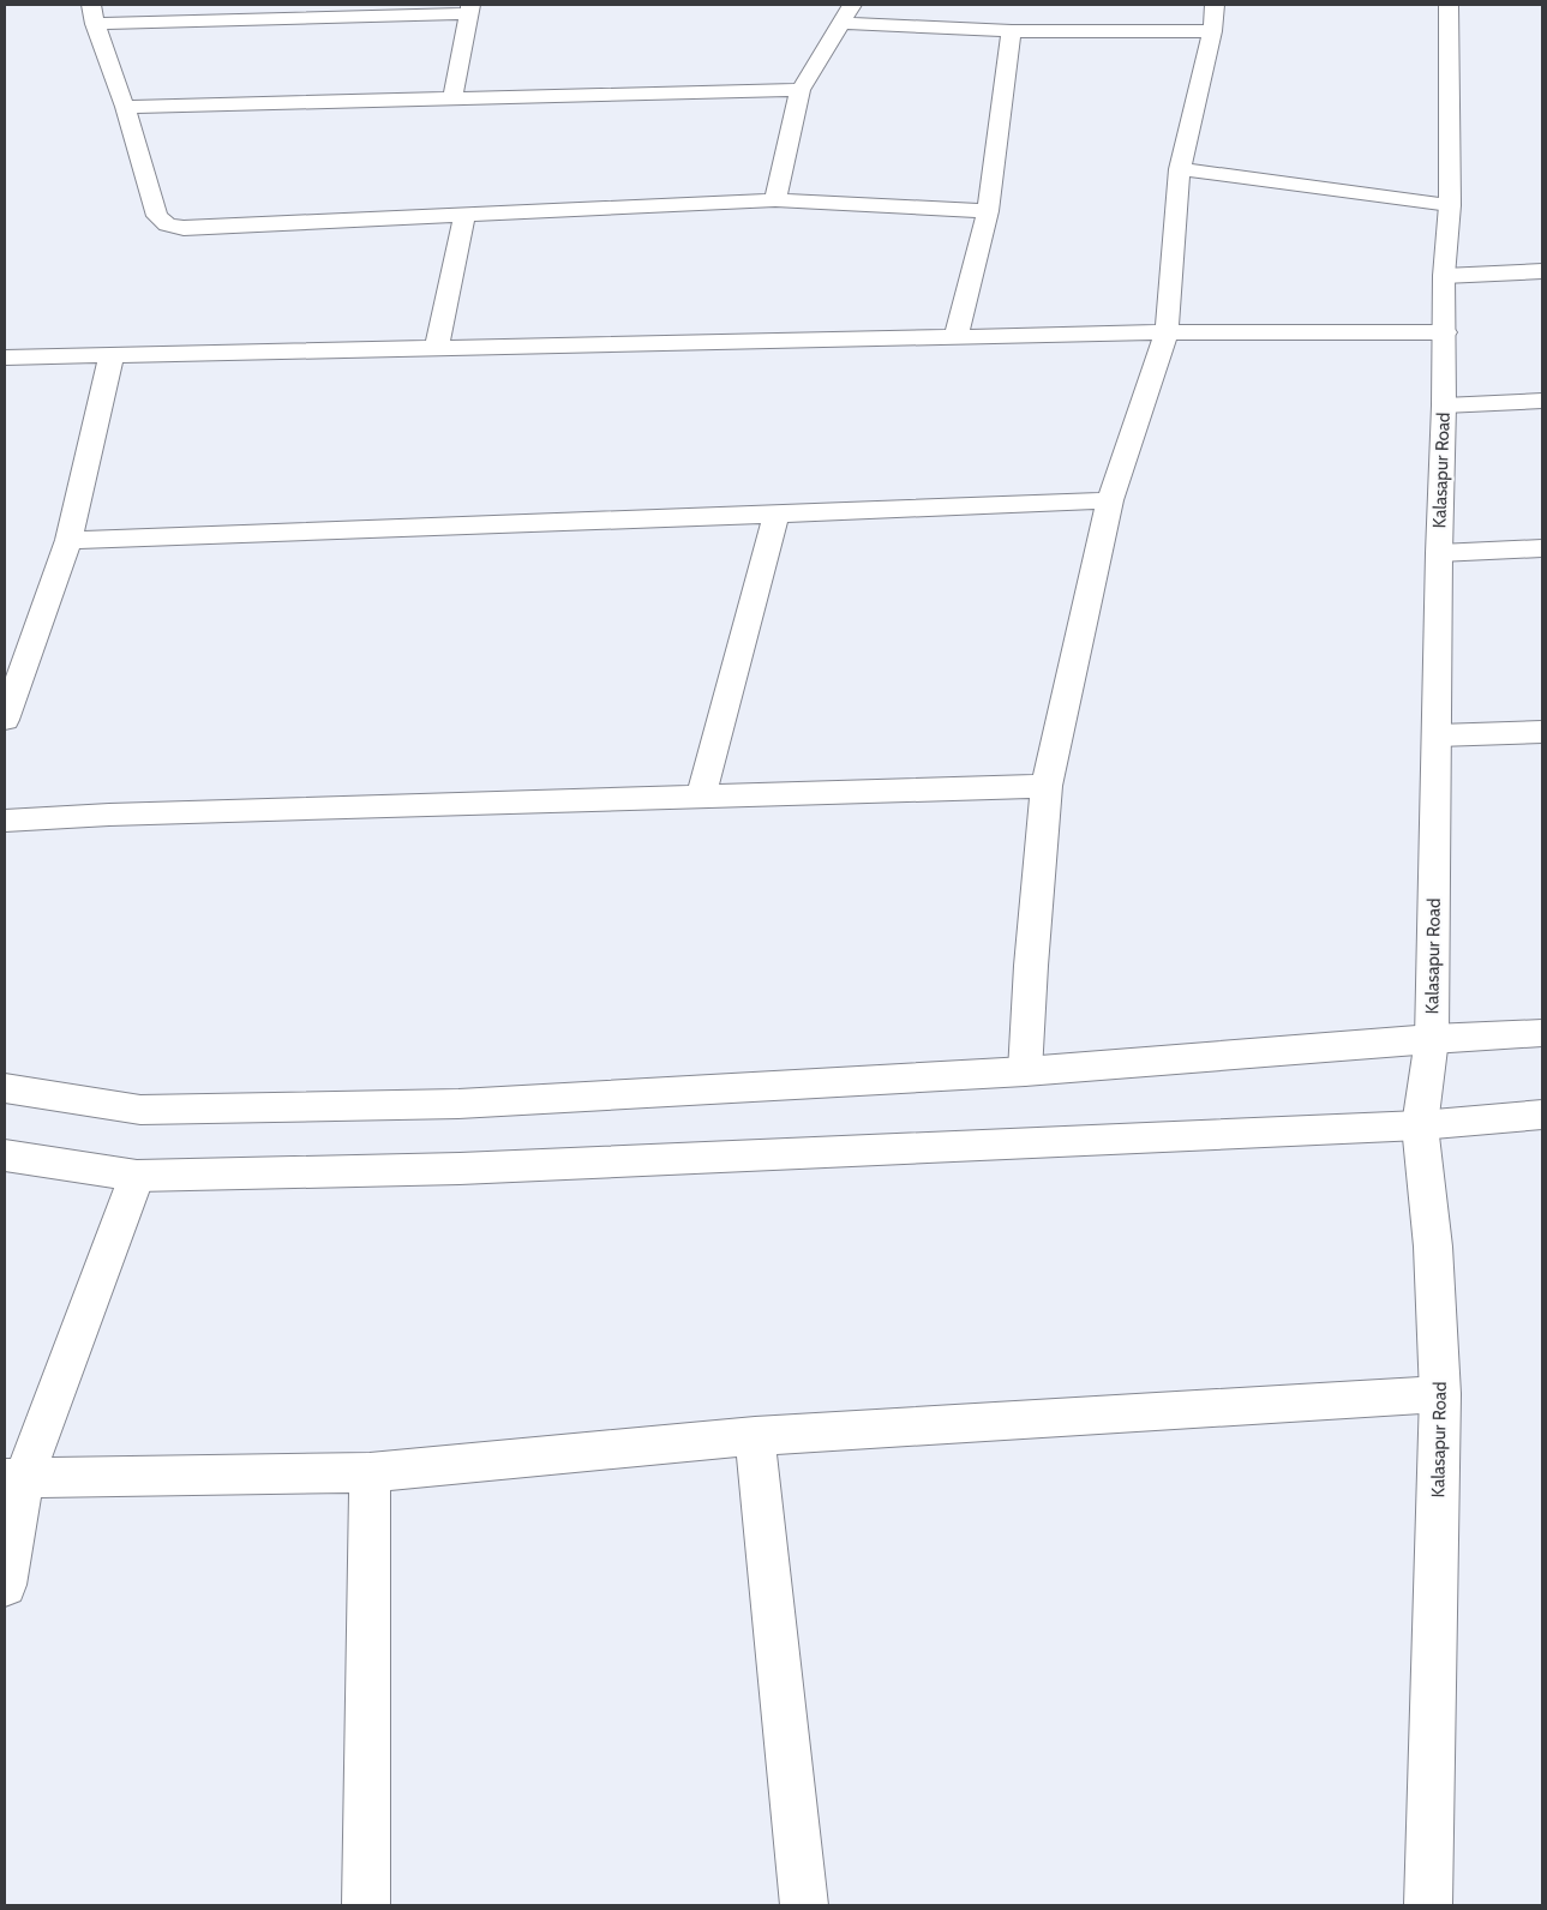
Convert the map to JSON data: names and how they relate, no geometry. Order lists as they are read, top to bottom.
{
  "streets": {
    "street": ["Kalasapur Road"]
  }
}
